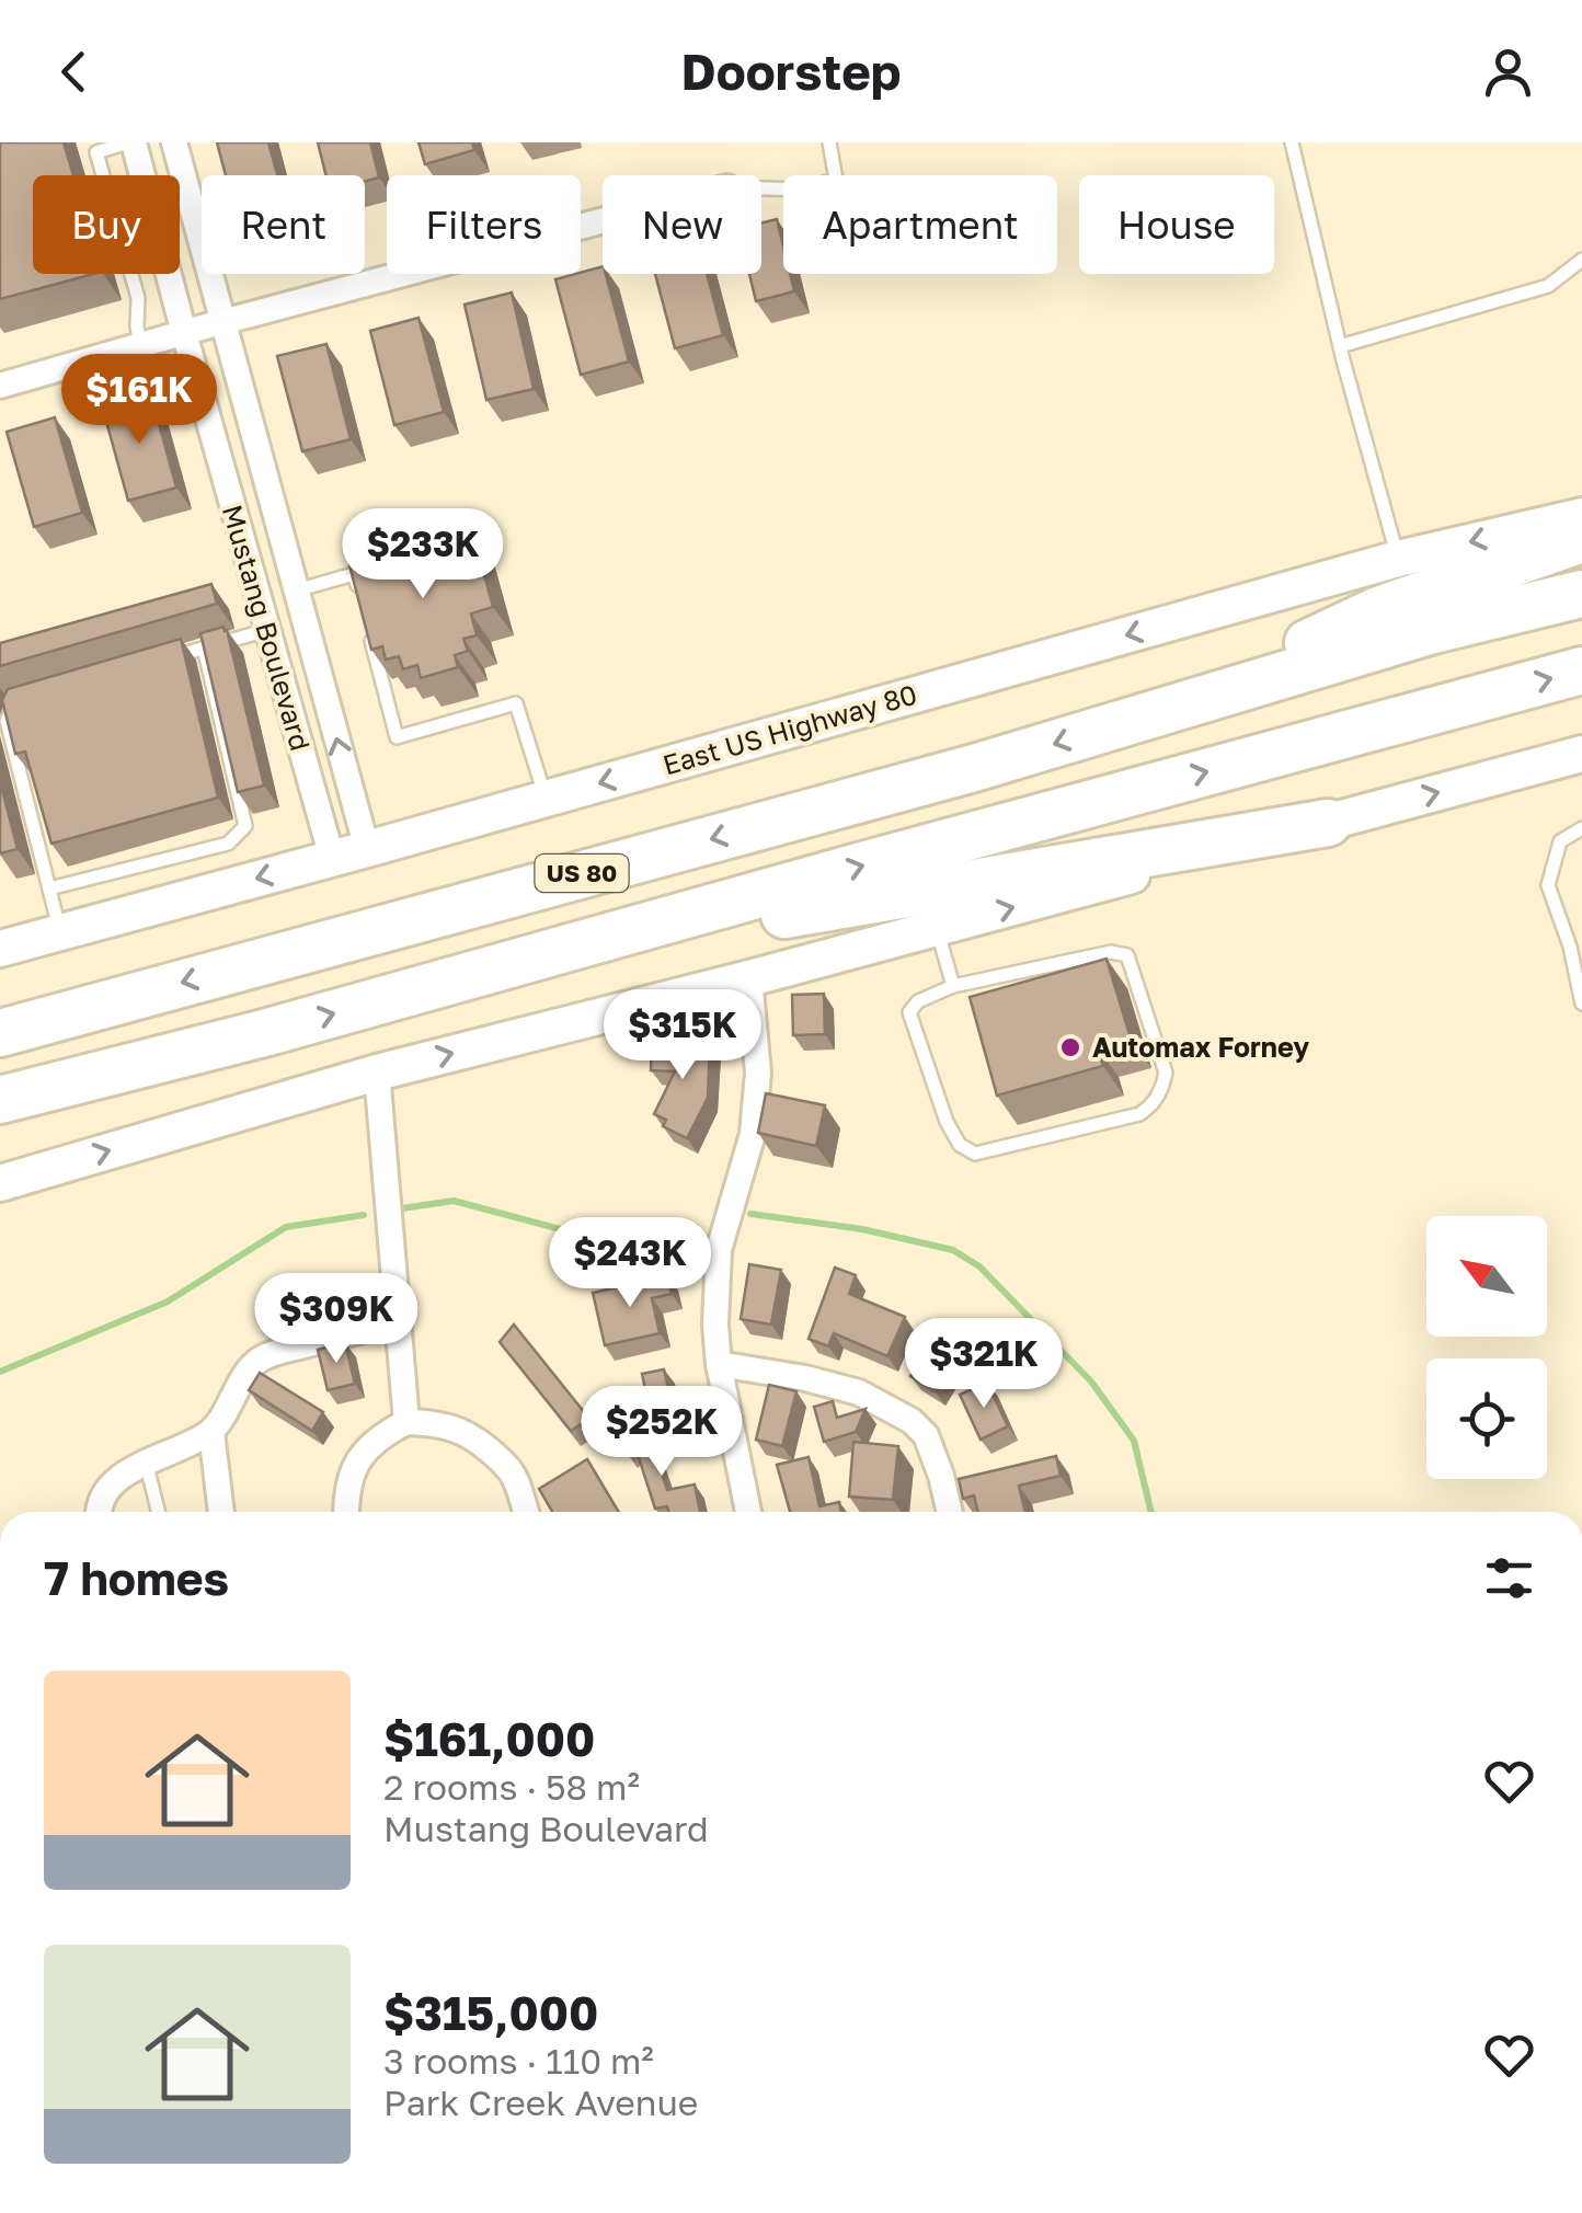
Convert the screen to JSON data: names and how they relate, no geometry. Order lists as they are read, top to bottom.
{
  "streets": {
    "highway": ["US 80"],
    "main road": ["East US Highway 80"],
    "street": ["Mustang Boulevard"]
  },
  "crossings": [
    ["Mustang Boulevard", "East US Highway 80"]
  ],
  "places": ["Automax Forney"],
  "north": "top left",
  "page": {
    "header": "Doorstep",
    "chip": [
      "Buy",
      "Rent",
      "Filters",
      "New",
      "Apartment",
      "House"
    ],
    "price": [
      "$161K",
      "$233K",
      "$315K",
      "$243K",
      "$309K",
      "$321K",
      "$252K"
    ],
    "heading": "7 homes",
    "list": [
      {
        "name": "$161,000",
        "note": "2 rooms · 58 m² · Mustang Boulevard"
      },
      {
        "name": "$315,000",
        "note": "3 rooms · 110 m² · Park Creek Avenue"
      }
    ]
  }
}
